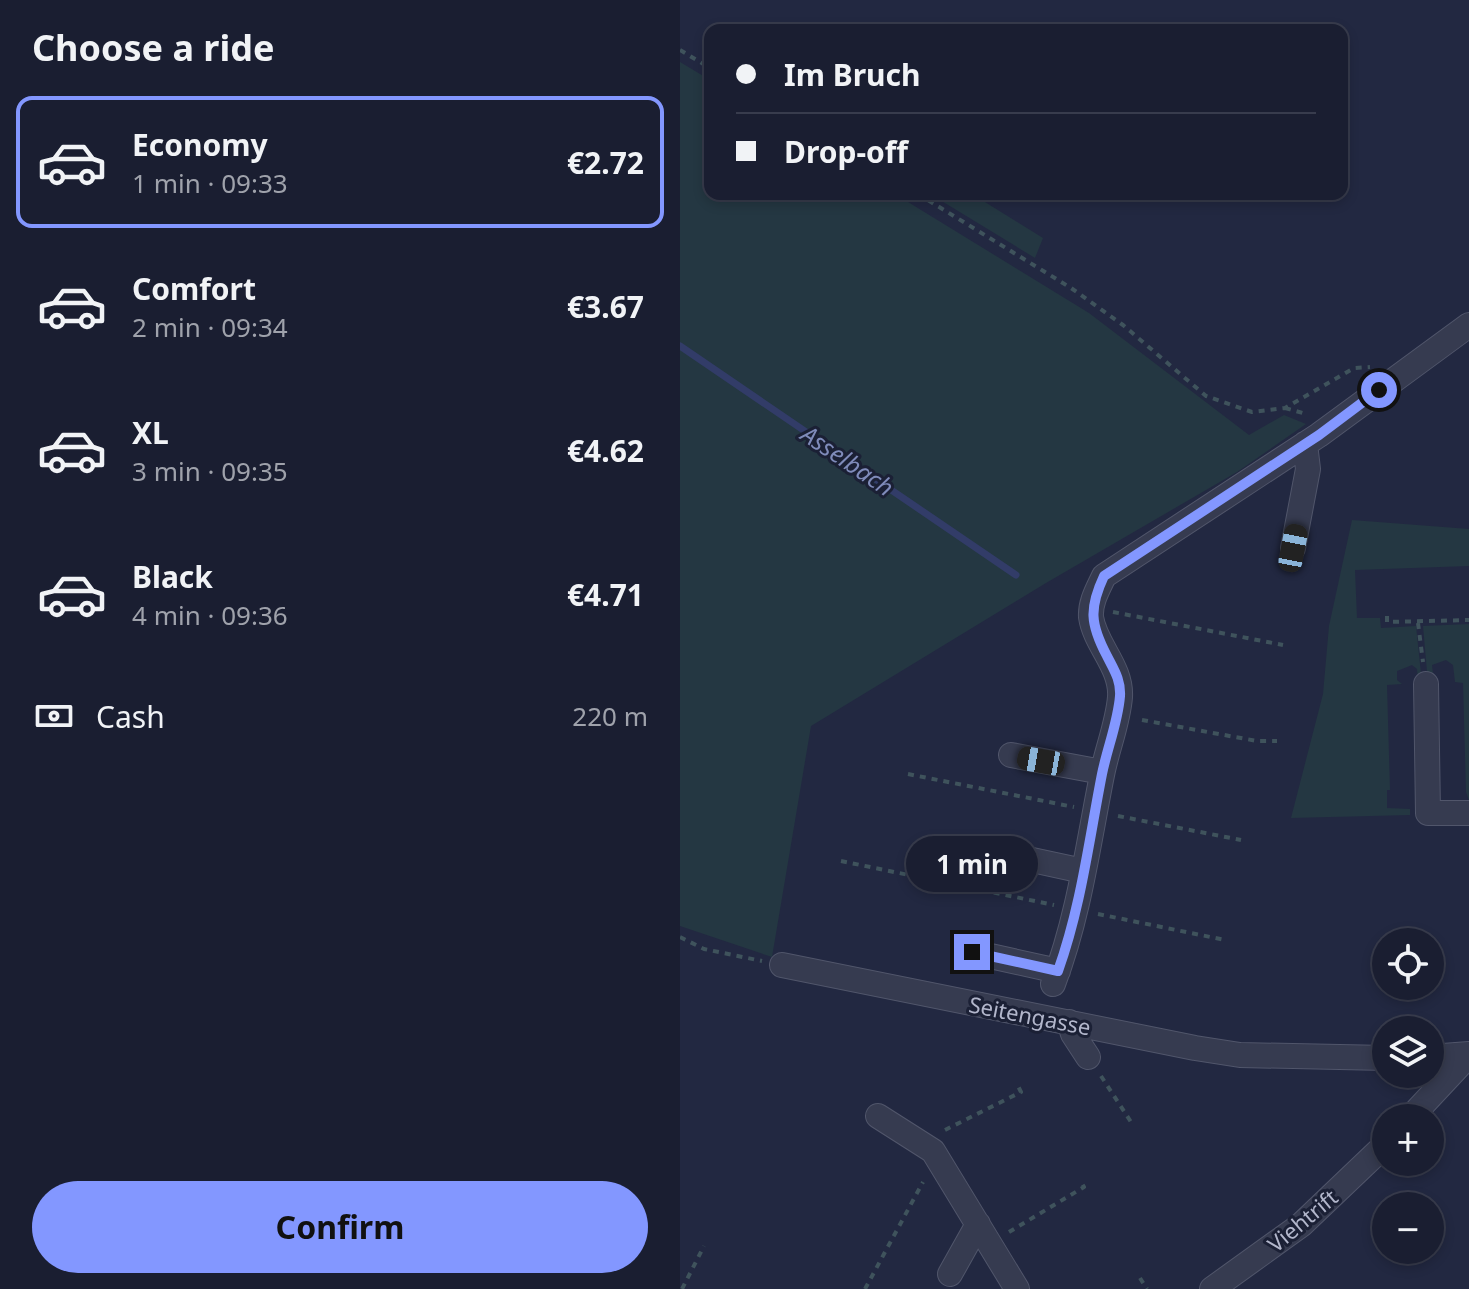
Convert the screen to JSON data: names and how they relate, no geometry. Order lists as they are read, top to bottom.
{
  "streets": {
    "street": ["Seitengasse", "Viehtrift"]
  },
  "water": ["Asselbach"],
  "page": {
    "heading": "Choose a ride",
    "banner": ["Im Bruch", "Drop-off"],
    "list": [
      {
        "name": "Economy",
        "note": "1 min · 09:33",
        "value": "€2.72"
      },
      {
        "name": "Comfort",
        "note": "2 min · 09:34",
        "value": "€3.67"
      },
      {
        "name": "XL",
        "note": "3 min · 09:35",
        "value": "€4.62"
      },
      {
        "name": "Black",
        "note": "4 min · 09:36",
        "value": "€4.71"
      }
    ],
    "pay": ["Cash", "220 m"],
    "bubble": "1 min",
    "map_buttons": ["+", "−"],
    "buttons": "Confirm"
  }
}
